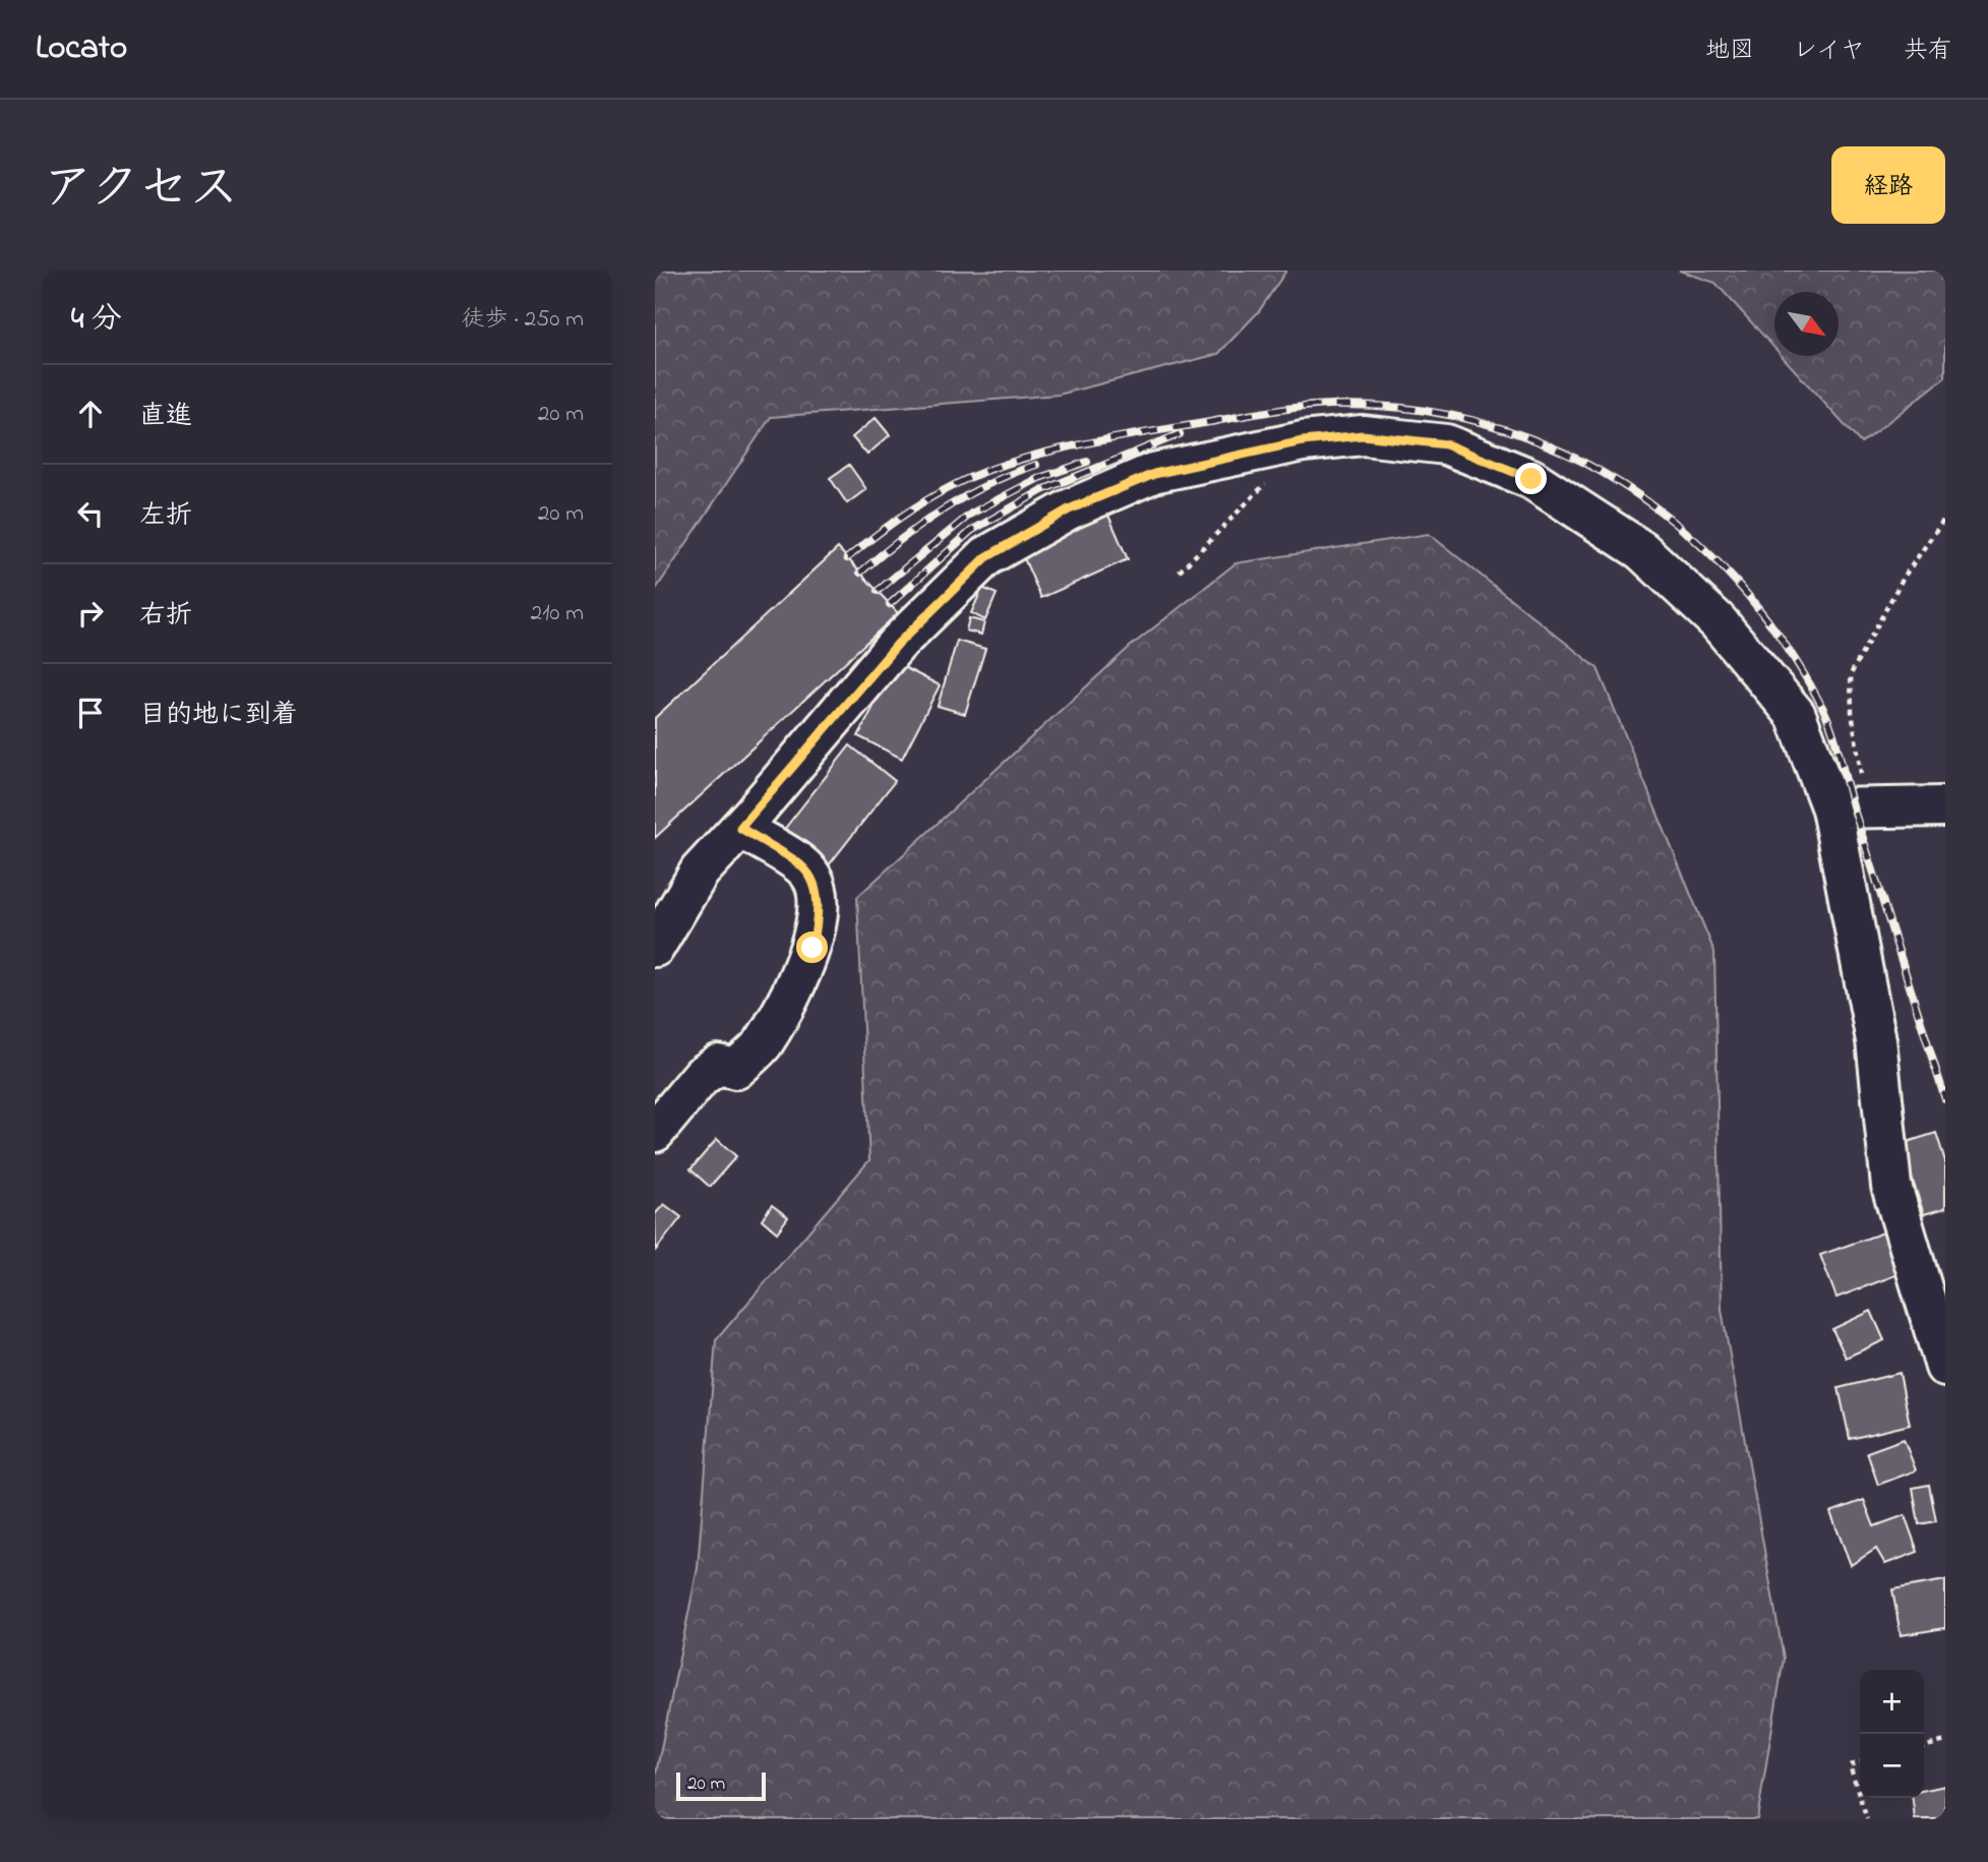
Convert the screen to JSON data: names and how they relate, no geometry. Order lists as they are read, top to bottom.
{
  "scale_bar": "20 m",
  "north": "bottom right",
  "page": {
    "header": "Locato",
    "nav": ["地図", "レイヤ", "共有"],
    "title": "アクセス",
    "buttons": "経路",
    "heading": ["4 分", "徒歩 · 250 m"],
    "list": [
      ["直進", "20 m"],
      ["左折", "20 m"],
      ["右折", "210 m"],
      "目的地に到着"
    ],
    "map_buttons": ["+", "−"],
    "scale": "20 m"
  }
}
